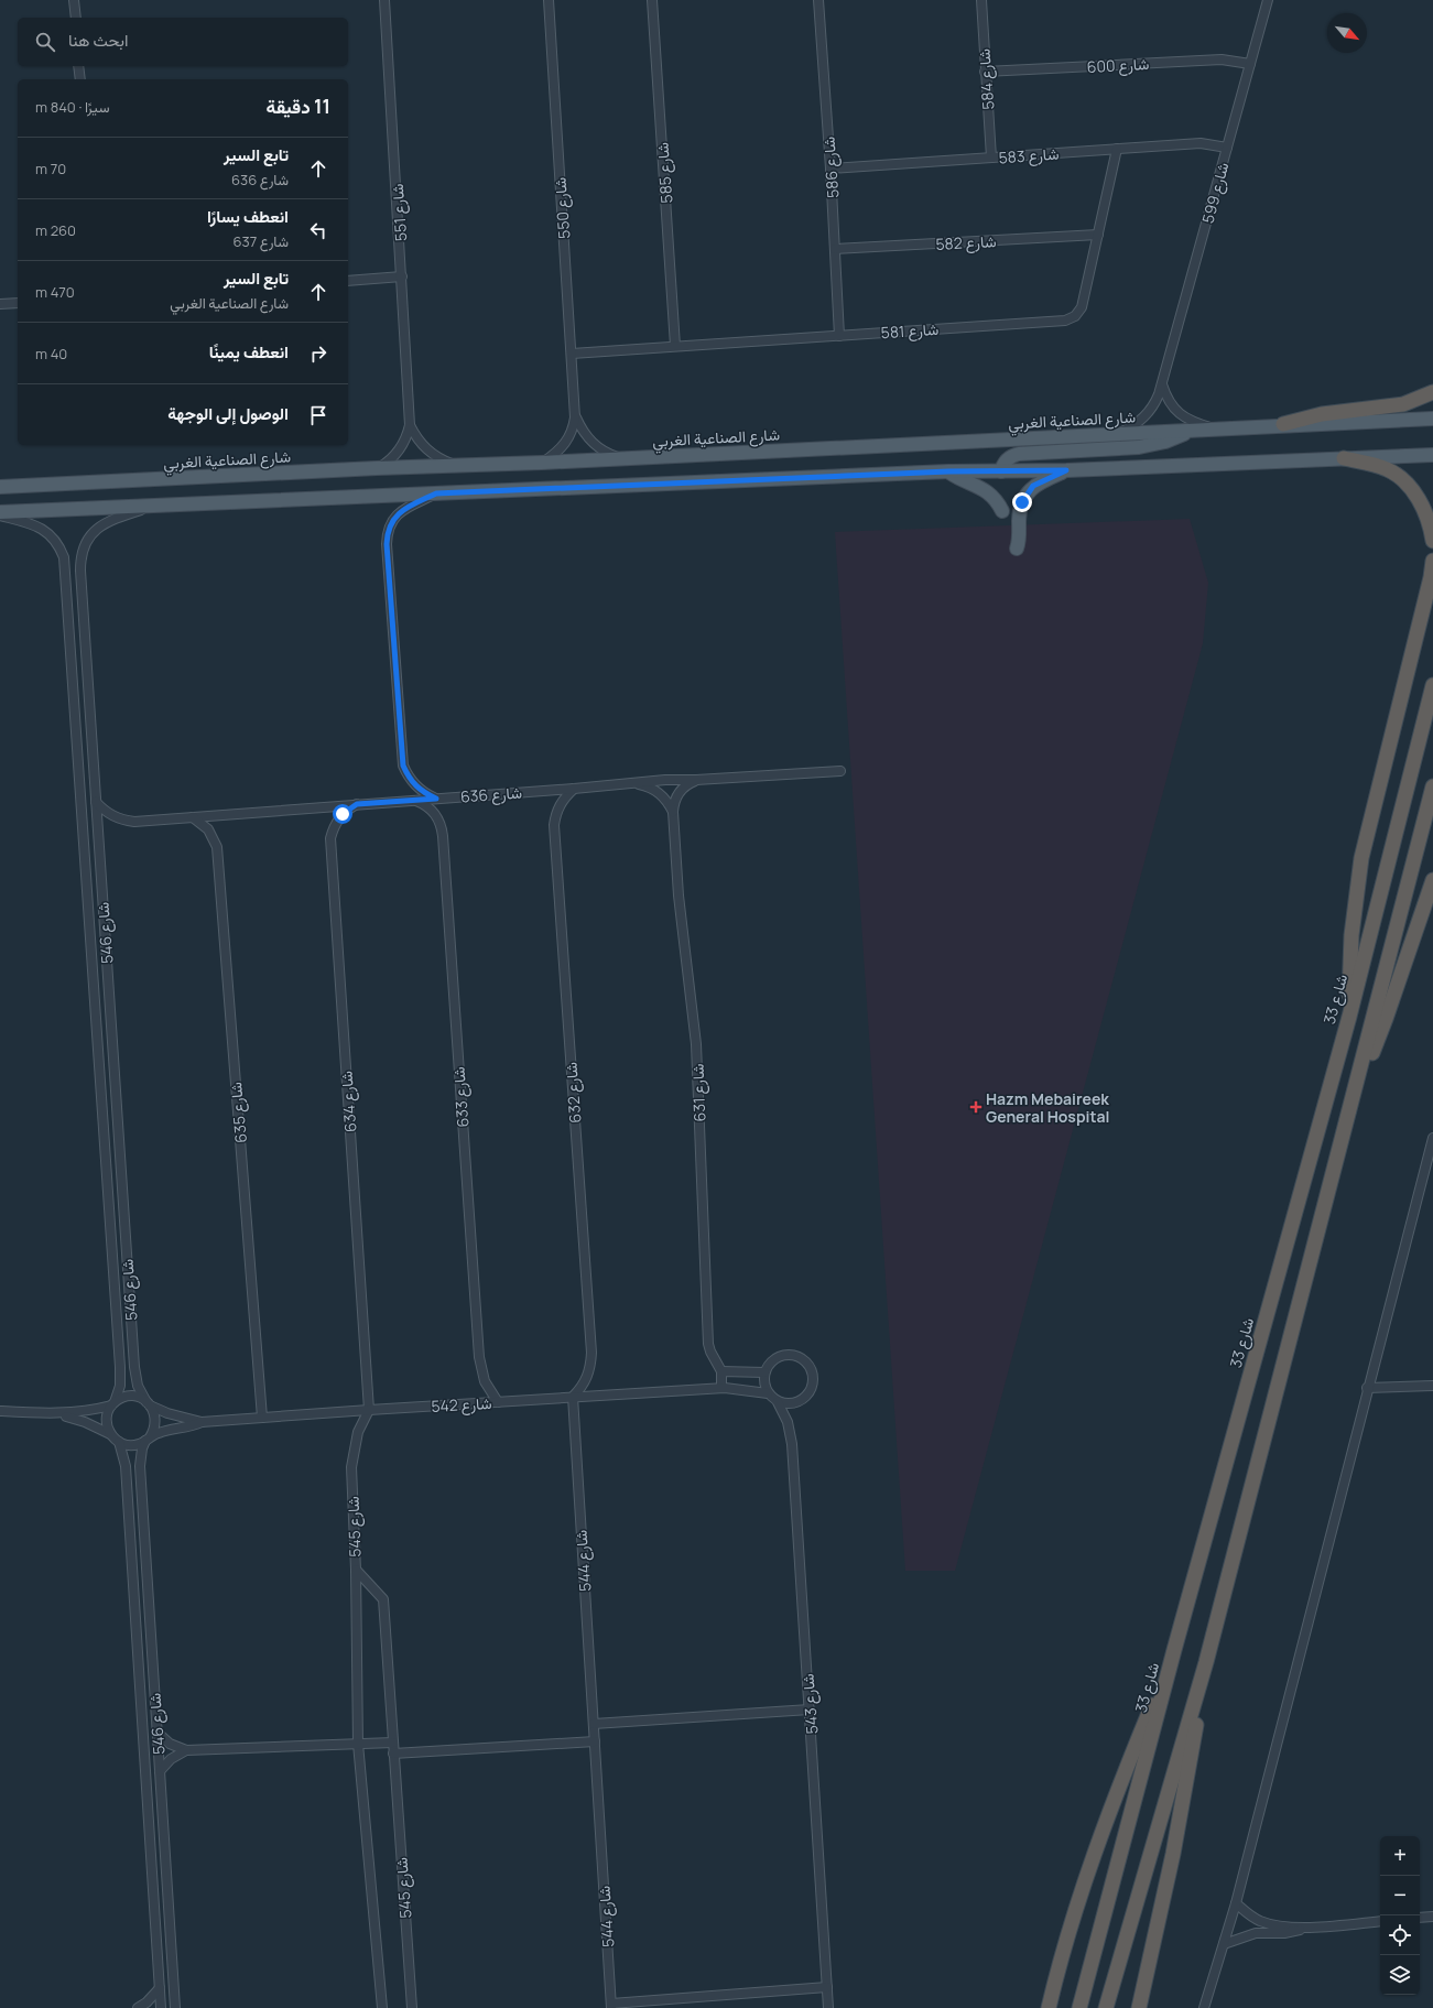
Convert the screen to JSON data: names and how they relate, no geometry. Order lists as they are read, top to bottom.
{
  "streets": {
    "highway": ["شارع 33"],
    "main road": ["شارع الصناعية الغربي"],
    "street": [
      "شارع 600",
      "شارع 584",
      "شارع 583",
      "شارع 586",
      "شارع 585",
      "شارع 599",
      "شارع 550",
      "شارع 551",
      "شارع 582",
      "شارع 581",
      "شارع 636",
      "شارع 546",
      "شارع 632",
      "شارع 631",
      "شارع 633",
      "شارع 634",
      "شارع 635",
      "شارع 542",
      "شارع 545",
      "شارع 544",
      "شارع 543"
    ]
  },
  "crossings": [
    ["شارع 600", "شارع 584"],
    ["شارع 600", "شارع 599"],
    ["شارع 584", "شارع 583"],
    ["شارع 583", "شارع 586"],
    ["شارع 583", "شارع 599"],
    ["شارع 583", "شارع 581"],
    ["شارع 586", "شارع 582"],
    ["شارع 586", "شارع 581"],
    ["شارع 585", "شارع 581"],
    ["شارع 599", "شارع الصناعية الغربي"],
    ["شارع 550", "شارع 581"],
    ["شارع 550", "شارع الصناعية الغربي"],
    ["شارع 551", "شارع الصناعية الغربي"],
    ["شارع 582", "شارع 581"],
    ["شارع 636", "شارع 546"],
    ["شارع 636", "شارع 632"],
    ["شارع 636", "شارع 631"],
    ["شارع 636", "شارع 633"],
    ["شارع 636", "شارع 634"],
    ["شارع 636", "شارع 635"],
    ["شارع 546", "شارع 542"],
    ["شارع 632", "شارع 542"],
    ["شارع 632", "شارع 544"],
    ["شارع 633", "شارع 542"],
    ["شارع 634", "شارع 542"],
    ["شارع 634", "شارع 545"],
    ["شارع 635", "شارع 542"],
    ["شارع 542", "شارع 545"],
    ["شارع 542", "شارع 544"],
    ["شارع 542", "شارع 543"],
    ["شارع 544", "شارع 543"]
  ],
  "places": {
    "health": ["Hazm Mebaireek General Hospital"]
  },
  "north": "bottom right",
  "page": {
    "search": "ابحث هنا",
    "heading": ["11 دقيقة", "سيرًا · 840 m"],
    "list": [
      ["تابع السير", "شارع 636", "70 m"],
      ["انعطف يسارًا", "شارع 637", "260 m"],
      ["تابع السير", "شارع الصناعية الغربي", "470 m"],
      ["انعطف يمينًا", "40 m"],
      "الوصول إلى الوجهة"
    ],
    "map_buttons": ["+", "−"]
  }
}
